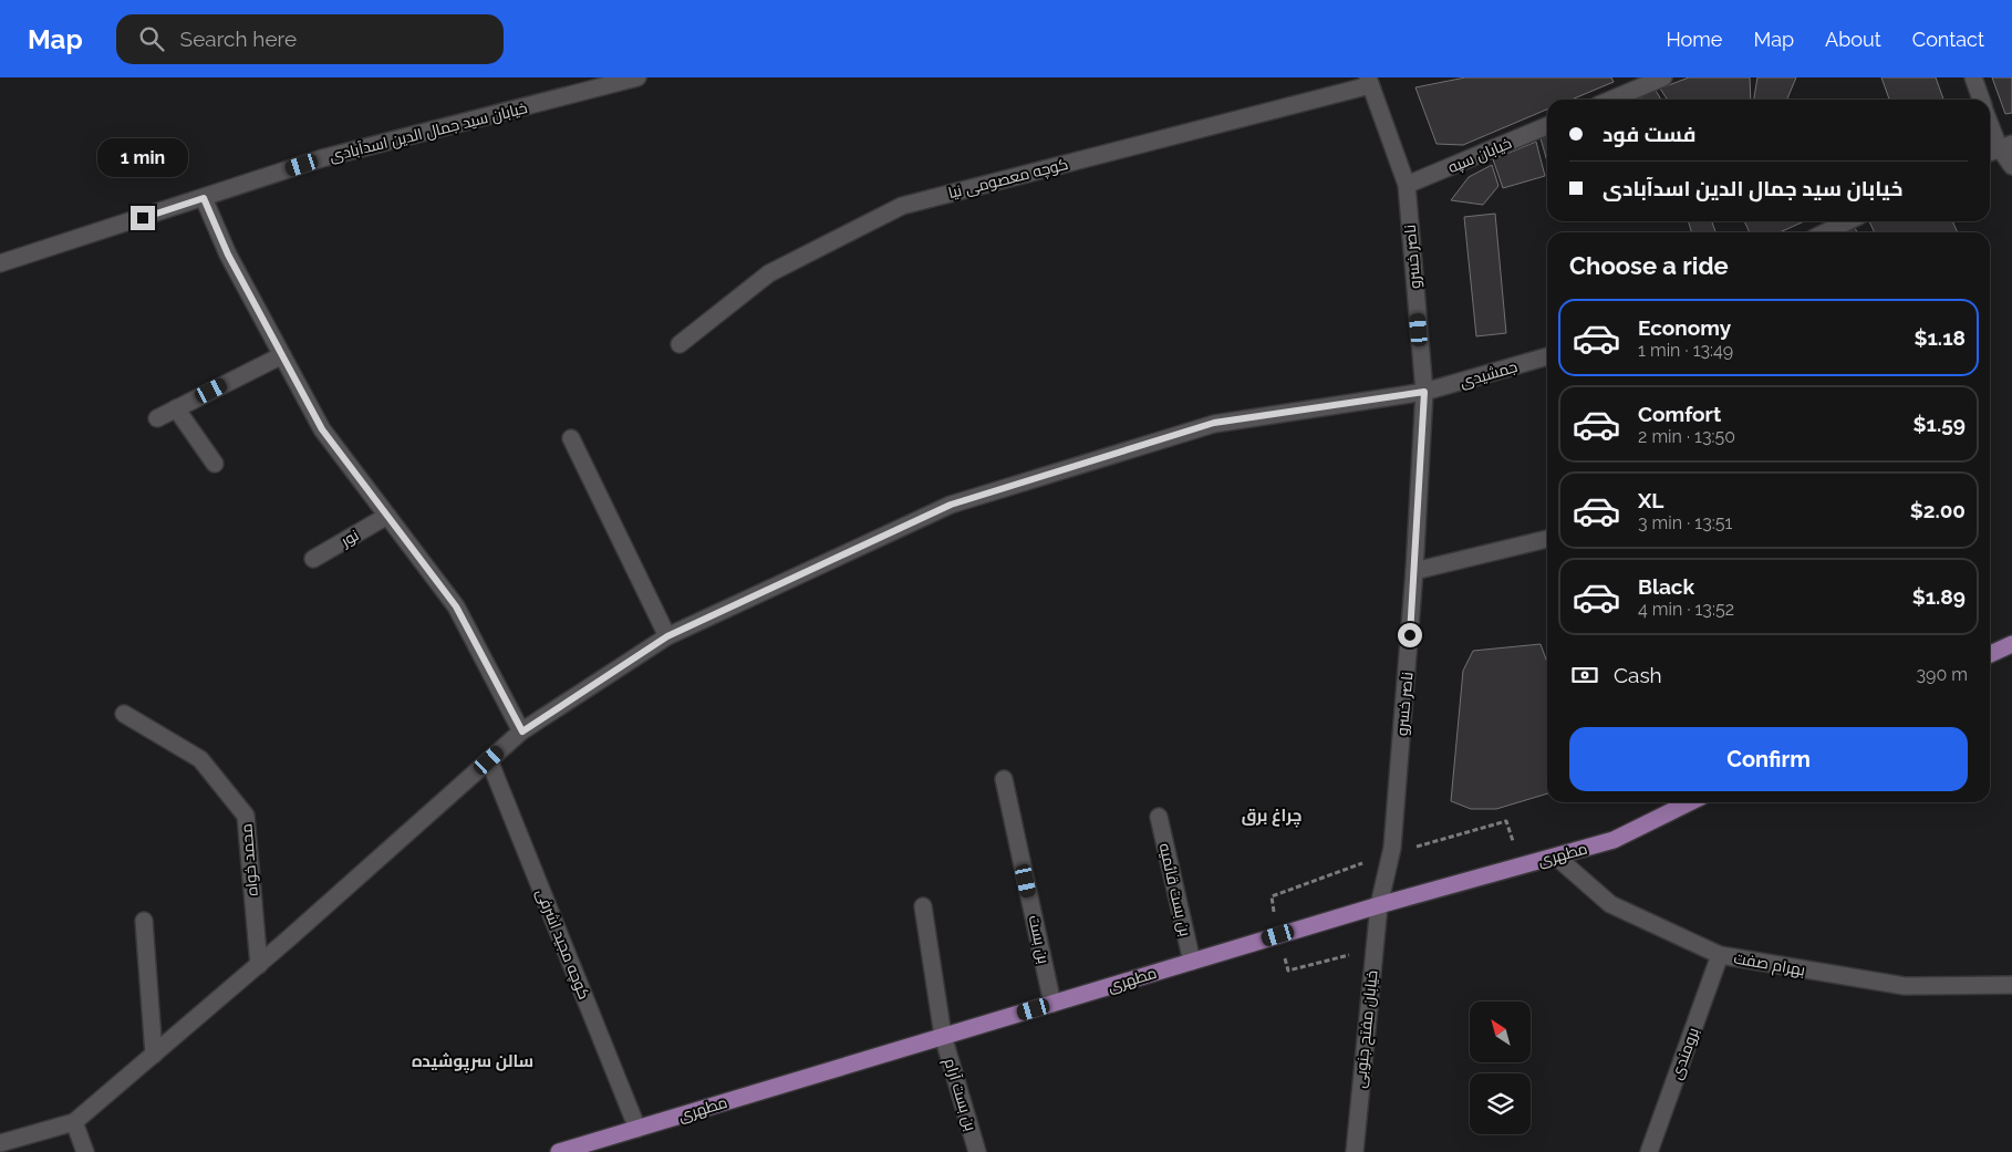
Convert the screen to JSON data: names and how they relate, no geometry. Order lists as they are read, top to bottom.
{
  "streets": {
    "main road": ["مطهری"],
    "street": [
      "خیابان سید جمال الدین اسدآبادی",
      "خیابان سپه",
      "کوچه معصومی نیا",
      "ناصر خسرو",
      "جمشیدی",
      "نور",
      "محمد خواه",
      "بن بست قائمیه",
      "بن بست",
      "کوچه مجید اشرفی",
      "بهرام صفت",
      "خیابان مفتح جنوبی",
      "برومندی",
      "بن بست آرام"
    ]
  },
  "crossings": [
    ["خیابان سپه", "ناصر خسرو"],
    ["کوچه معصومی نیا", "ناصر خسرو"],
    ["ناصر خسرو", "جمشیدی"],
    ["ناصر خسرو", "مطهری"],
    ["ناصر خسرو", "خیابان مفتح جنوبی"],
    ["جمشیدی", "محمد خواه"],
    ["جمشیدی", "کوچه مجید اشرفی"],
    ["مطهری", "بن بست قائمیه"],
    ["مطهری", "بن بست"],
    ["مطهری", "کوچه مجید اشرفی"],
    ["مطهری", "بهرام صفت"],
    ["مطهری", "خیابان مفتح جنوبی"],
    ["مطهری", "بن بست آرام"],
    ["بهرام صفت", "برومندی"]
  ],
  "districts": ["چراغ برق", "سالن سرپوشیده"],
  "north": "top left",
  "page": {
    "header": "Map",
    "search": "Search here",
    "nav": [
      "Home",
      "Map",
      "About",
      "Contact"
    ],
    "banner": ["فست فود", "خیابان سید جمال الدین اسدآبادی"],
    "bubble": "1 min",
    "heading": "Choose a ride",
    "list": [
      {
        "name": "Economy",
        "note": "1 min · 13:49",
        "value": "$1.18"
      },
      {
        "name": "Comfort",
        "note": "2 min · 13:50",
        "value": "$1.59"
      },
      {
        "name": "XL",
        "note": "3 min · 13:51",
        "value": "$2.00"
      },
      {
        "name": "Black",
        "note": "4 min · 13:52",
        "value": "$1.89"
      }
    ],
    "pay": ["Cash", "390 m"],
    "buttons": "Confirm"
  }
}
